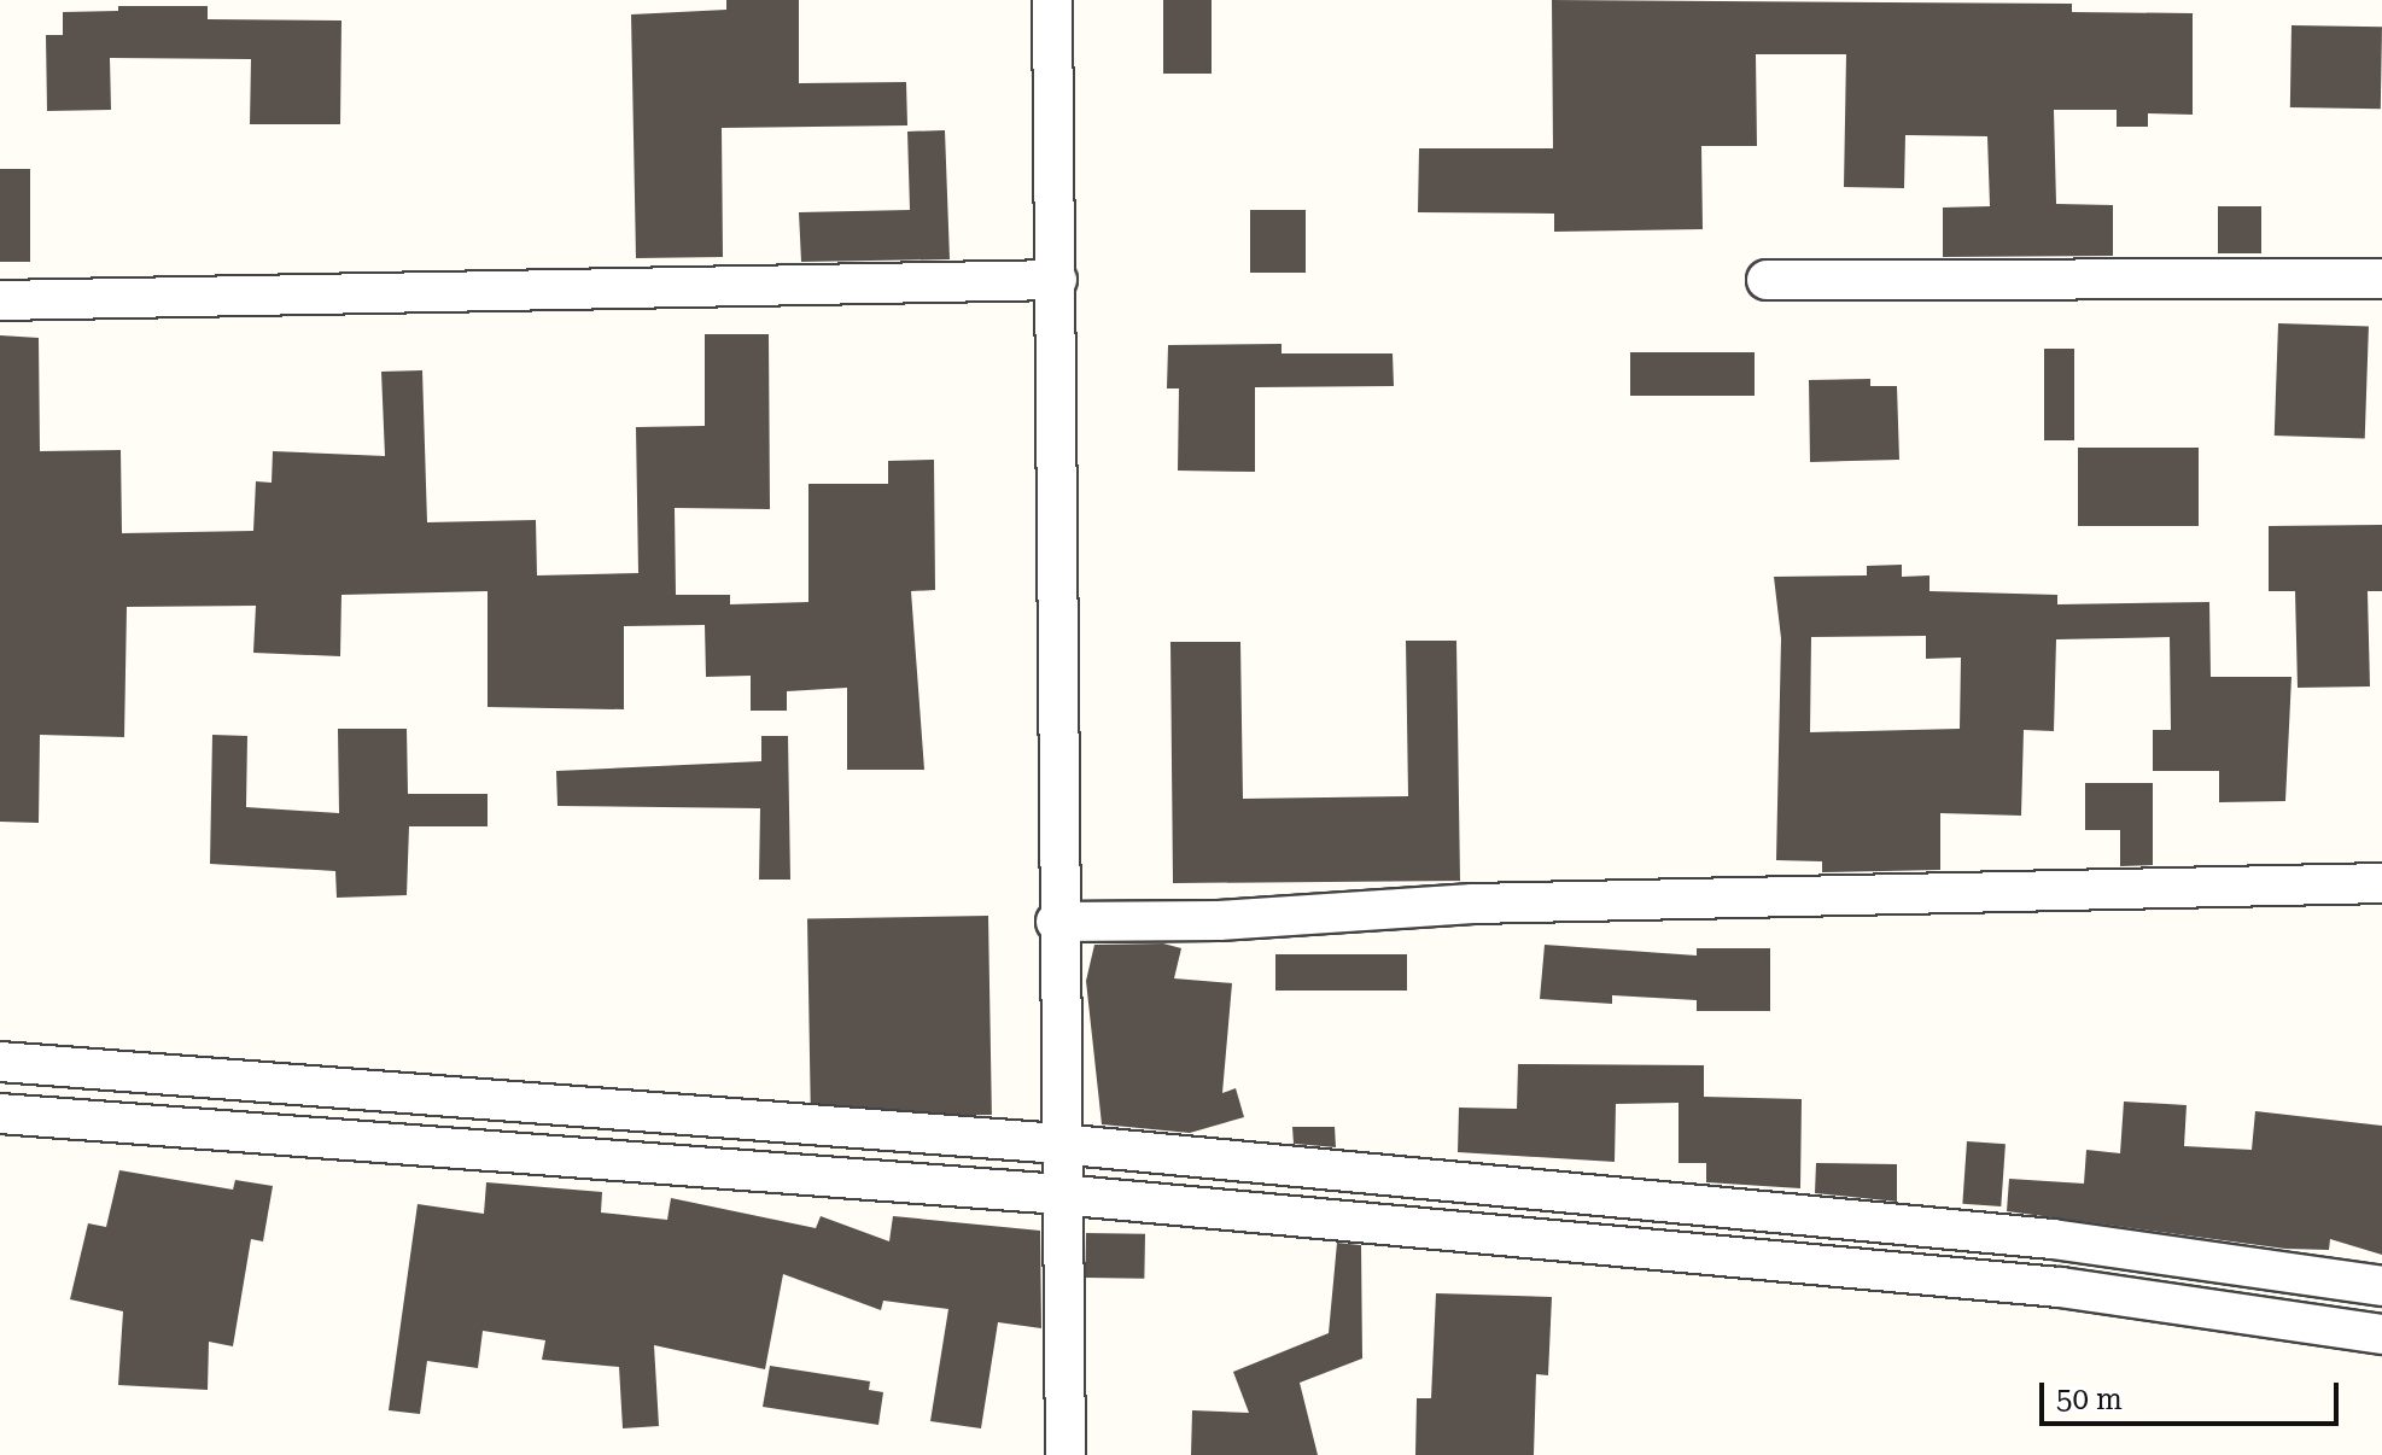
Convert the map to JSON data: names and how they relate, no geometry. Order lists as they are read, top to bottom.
{
  "scale_bar": "50 m"
}
